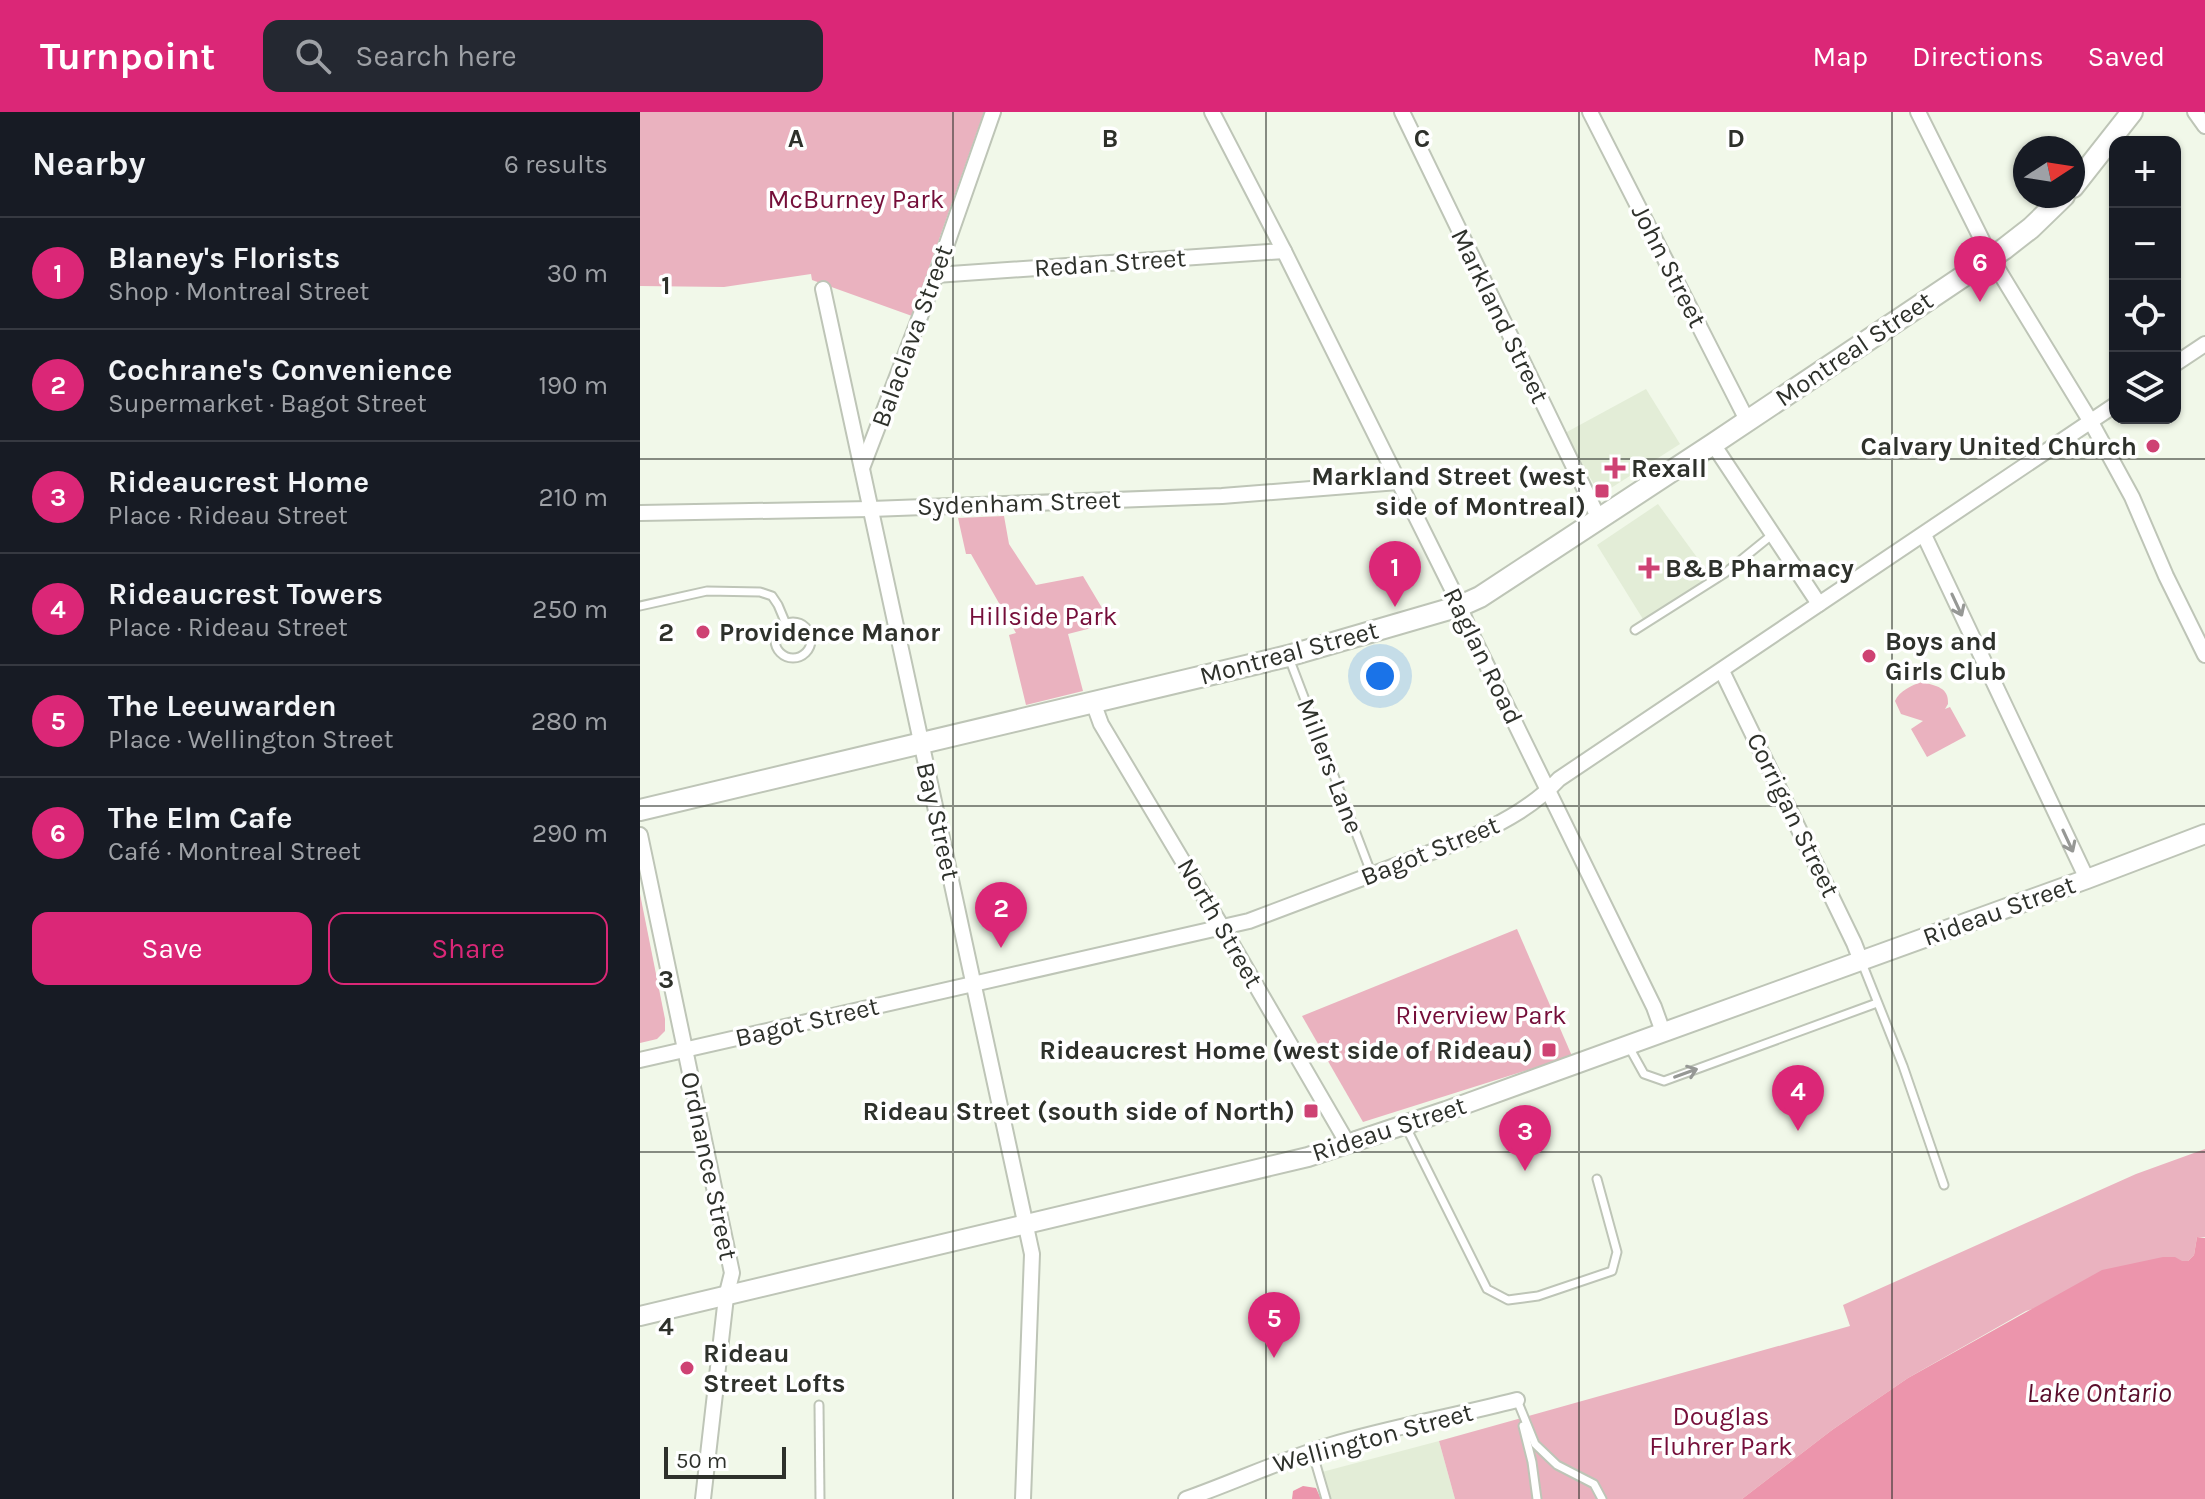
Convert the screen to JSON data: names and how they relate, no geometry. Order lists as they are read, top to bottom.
{
  "streets": {
    "main road": ["Montreal Street"],
    "street": [
      "Redan Street",
      "John Street",
      "Markland Street",
      "Balaclava Street",
      "Sydenham Street",
      "Raglan Road",
      "Corrigan Street",
      "Bay Street",
      "Bagot Street",
      "Rideau Street",
      "North Street",
      "Ordnance Street",
      "Wellington Street"
    ],
    "lane": ["Millers Lane"]
  },
  "crossings": [
    ["Redan Street", "Balaclava Street"],
    ["Redan Street", "Raglan Road"],
    ["John Street", "Montreal Street"],
    ["Markland Street", "Montreal Street"],
    ["Balaclava Street", "Bay Street"],
    ["Montreal Street", "Raglan Road"],
    ["Montreal Street", "Millers Lane"],
    ["Montreal Street", "Bay Street"],
    ["Montreal Street", "North Street"],
    ["Sydenham Street", "Raglan Road"],
    ["Sydenham Street", "Bay Street"],
    ["Raglan Road", "Bagot Street"],
    ["Raglan Road", "Rideau Street"],
    ["Millers Lane", "Bagot Street"],
    ["Corrigan Street", "Bagot Street"],
    ["Corrigan Street", "Rideau Street"],
    ["Bay Street", "Bagot Street"],
    ["Bay Street", "Rideau Street"],
    ["Bagot Street", "North Street"],
    ["Bagot Street", "Ordnance Street"],
    ["Rideau Street", "North Street"],
    ["Rideau Street", "Ordnance Street"]
  ],
  "water": ["Lake Ontario"],
  "parks": [
    "McBurney Park",
    "Hillside Park",
    "Riverview Park",
    "Douglas Fluhrer Park"
  ],
  "places": {
    "other": [
      "Calvary United Church",
      "Providence Manor",
      "Boys and Girls Club",
      "Rideau Street Lofts"
    ],
    "health": ["Rexall", "B&B Pharmacy"],
    "transit": ["Markland Street (west side of Montreal)", "Rideaucrest Home (west side of Rideau)", "Rideau Street (south side of North)"]
  },
  "scale_bar": "50 m",
  "north": "right",
  "page": {
    "header": "Turnpoint",
    "search": "Search here",
    "nav": ["Map", "Directions", "Saved"],
    "heading": ["Nearby", "6 results"],
    "map_buttons": ["+", "−"],
    "list": [
      {
        "mark": "1",
        "name": "Blaney's Florists",
        "note": "Shop · Montreal Street",
        "value": "30 m"
      },
      {
        "mark": "2",
        "name": "Cochrane's Convenience",
        "note": "Supermarket · Bagot Street",
        "value": "190 m"
      },
      {
        "mark": "3",
        "name": "Rideaucrest Home",
        "note": "Place · Rideau Street",
        "value": "210 m"
      },
      {
        "mark": "4",
        "name": "Rideaucrest Towers",
        "note": "Place · Rideau Street",
        "value": "250 m"
      },
      {
        "mark": "5",
        "name": "The Leeuwarden",
        "note": "Place · Wellington Street",
        "value": "280 m"
      },
      {
        "mark": "6",
        "name": "The Elm Cafe",
        "note": "Café · Montreal Street",
        "value": "290 m"
      }
    ],
    "pins": [
      "6",
      "1",
      "2",
      "4",
      "3",
      "5"
    ],
    "buttons": ["Save", "Share"],
    "scale": "50 m"
  },
  "grid": {
    "columns": [
      "A",
      "B",
      "C",
      "D"
    ],
    "rows": [
      "1",
      "2",
      "3",
      "4"
    ]
  }
}
